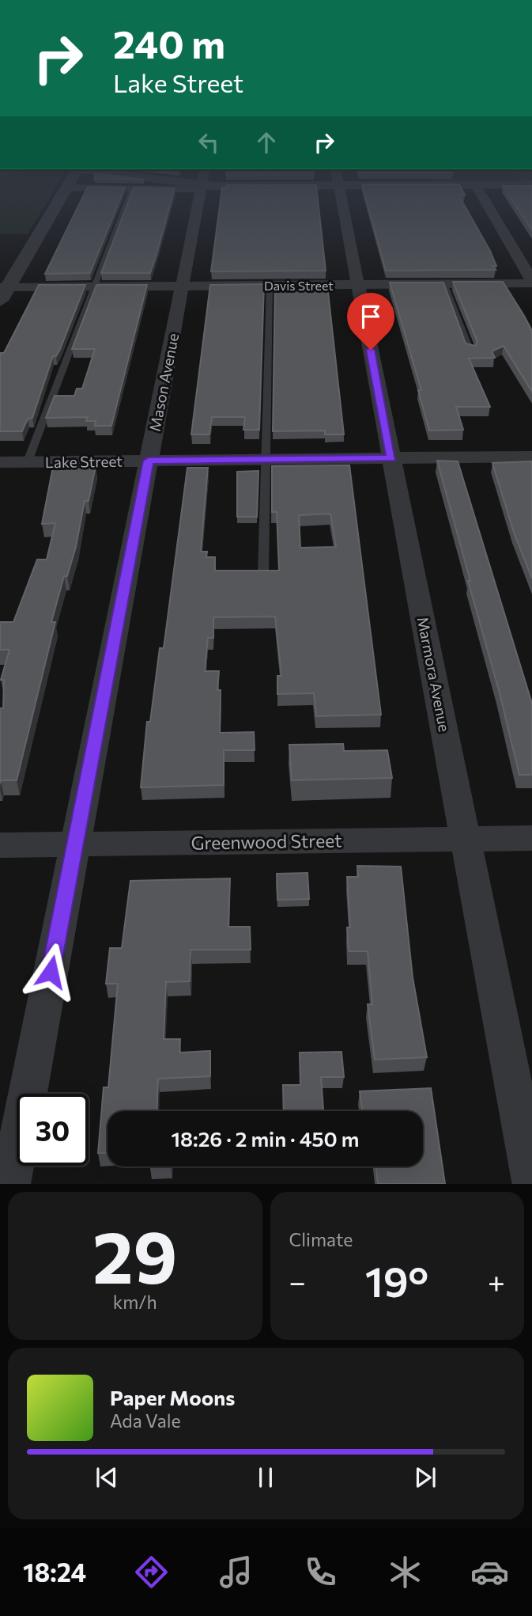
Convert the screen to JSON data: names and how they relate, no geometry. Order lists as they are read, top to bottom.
{
  "streets": {
    "street": [
      "Davis Street",
      "Mason Avenue",
      "Lake Street",
      "Marmora Avenue",
      "Greenwood Street"
    ]
  },
  "crossings": [
    ["Davis Street", "Mason Avenue"],
    ["Davis Street", "Marmora Avenue"],
    ["Mason Avenue", "Lake Street"],
    ["Mason Avenue", "Greenwood Street"],
    ["Lake Street", "Marmora Avenue"],
    ["Marmora Avenue", "Greenwood Street"]
  ],
  "page": {
    "turn": ["240 m", "Lake Street"],
    "limit": "30",
    "trip": "18:26 · 2 min · 450 m",
    "tile": [
      ["29", "km/h"],
      "Climate"
    ],
    "heat": ["−", "19°", "+"],
    "song": ["Paper Moons", "Ada Vale"],
    "tabs": "18:24"
  }
}
